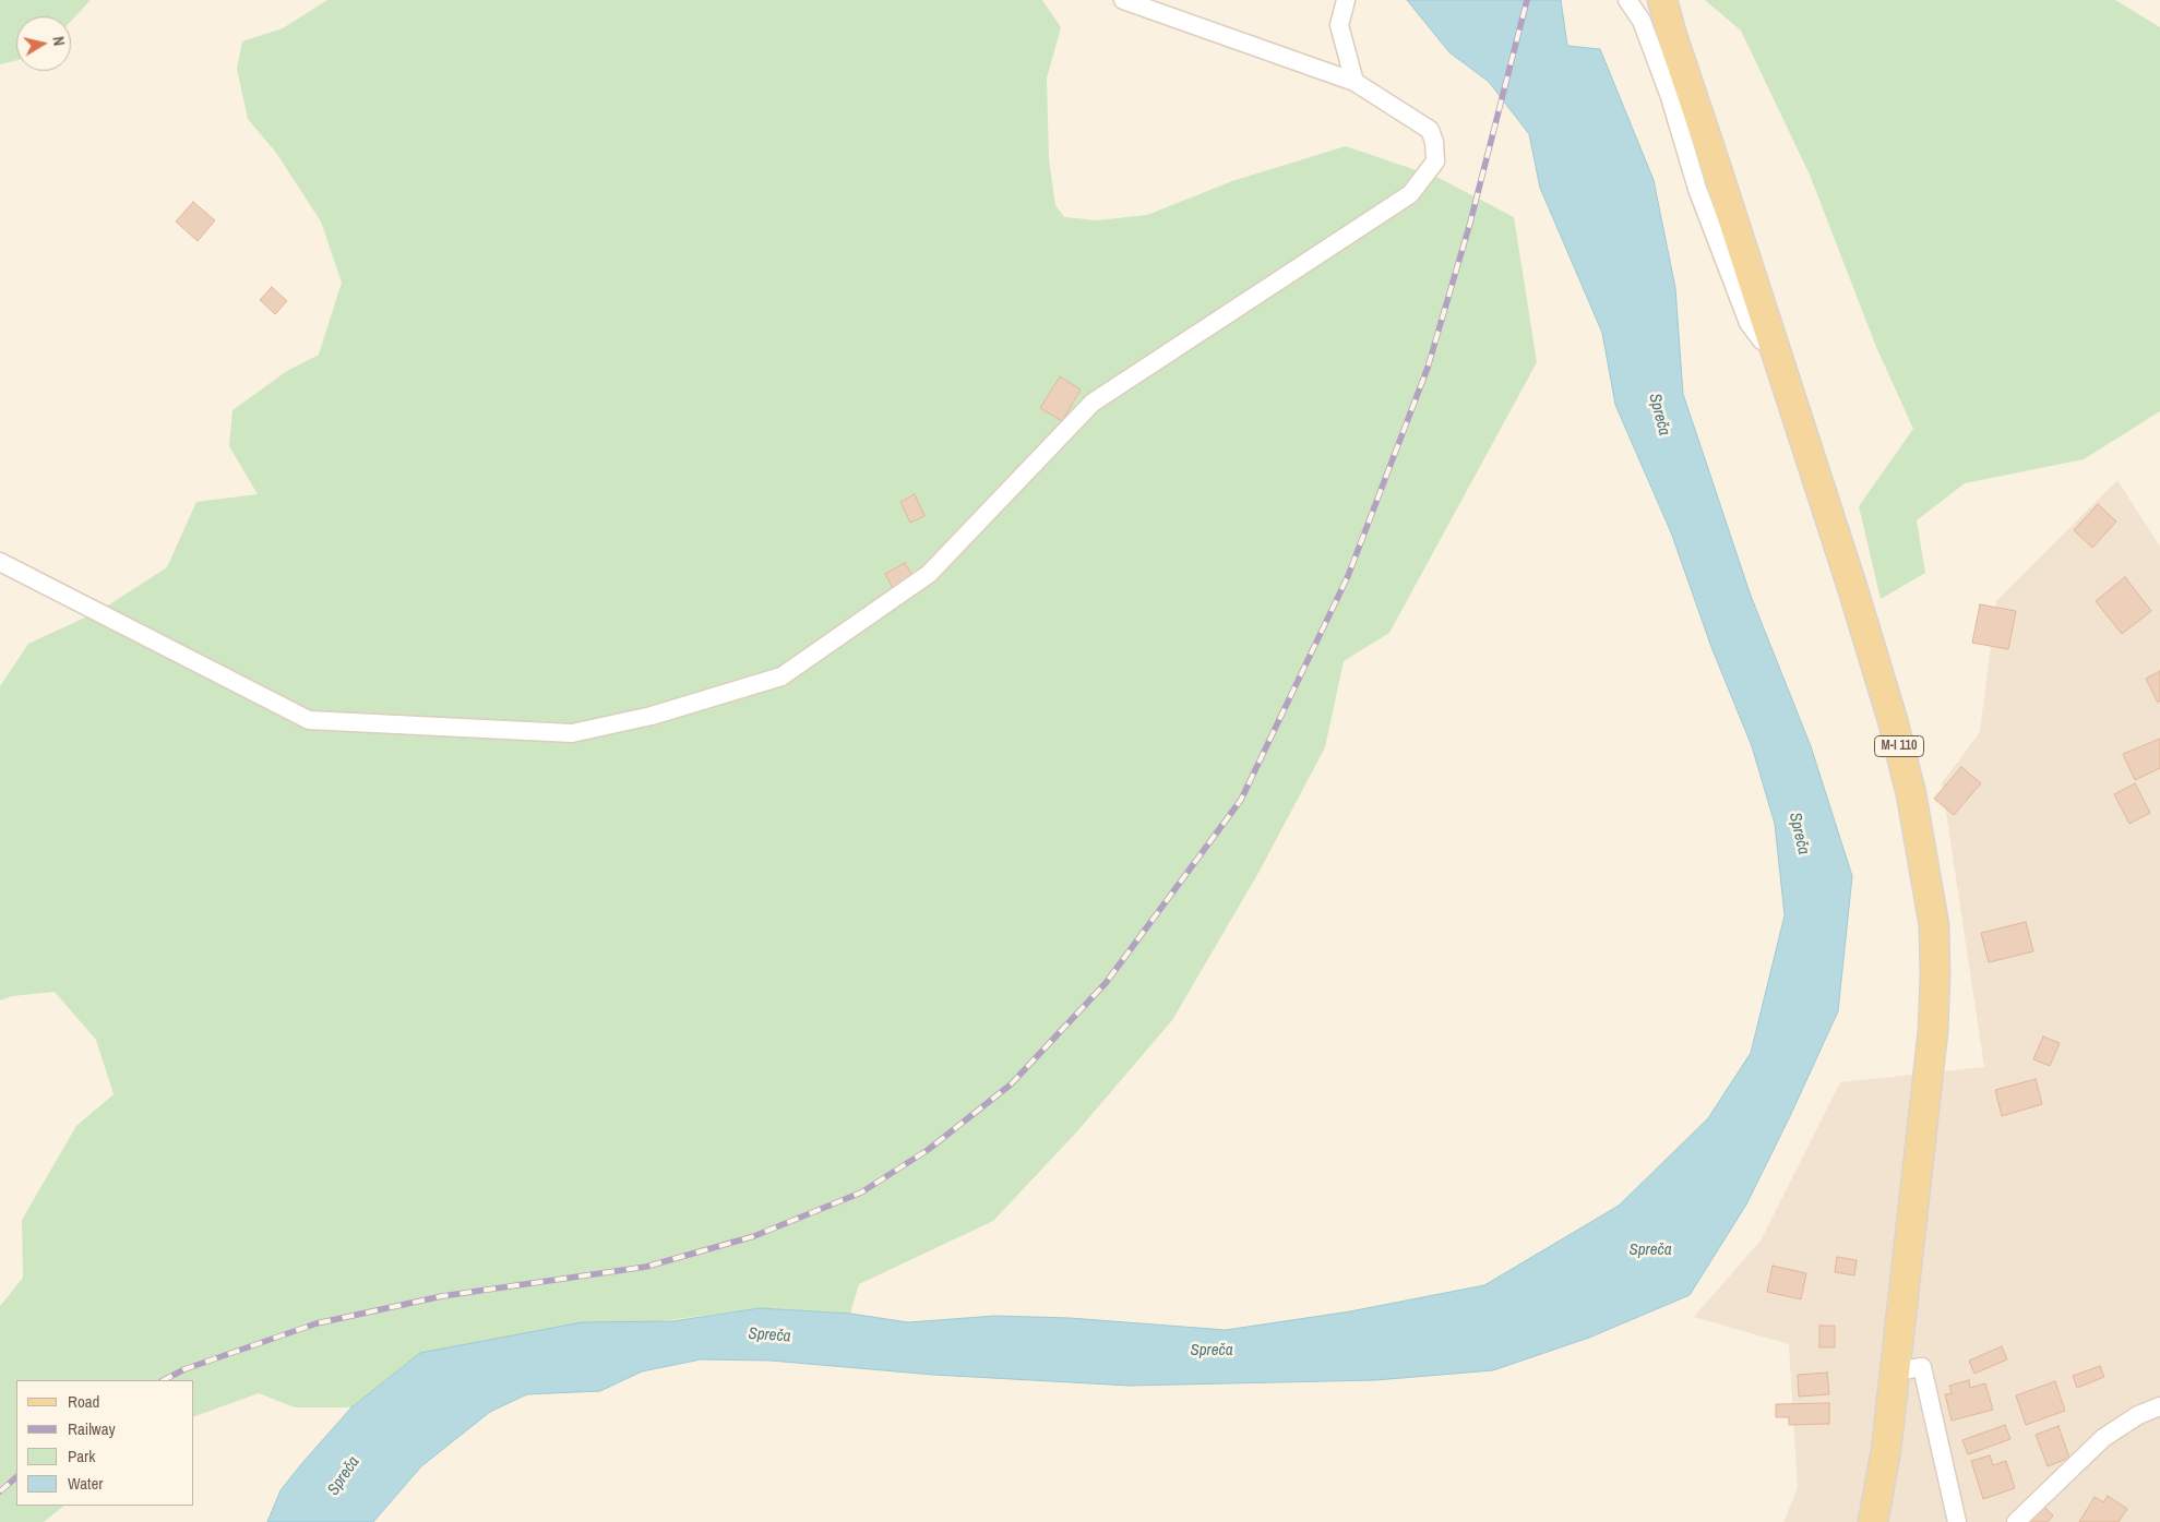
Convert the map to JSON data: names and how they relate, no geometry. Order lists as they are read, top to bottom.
{
  "streets": {
    "main road": ["M-I 110"]
  },
  "water": ["Spreča"],
  "legend": [
    "Road",
    "Railway",
    "Park",
    "Water"
  ],
  "north": "right"
}
